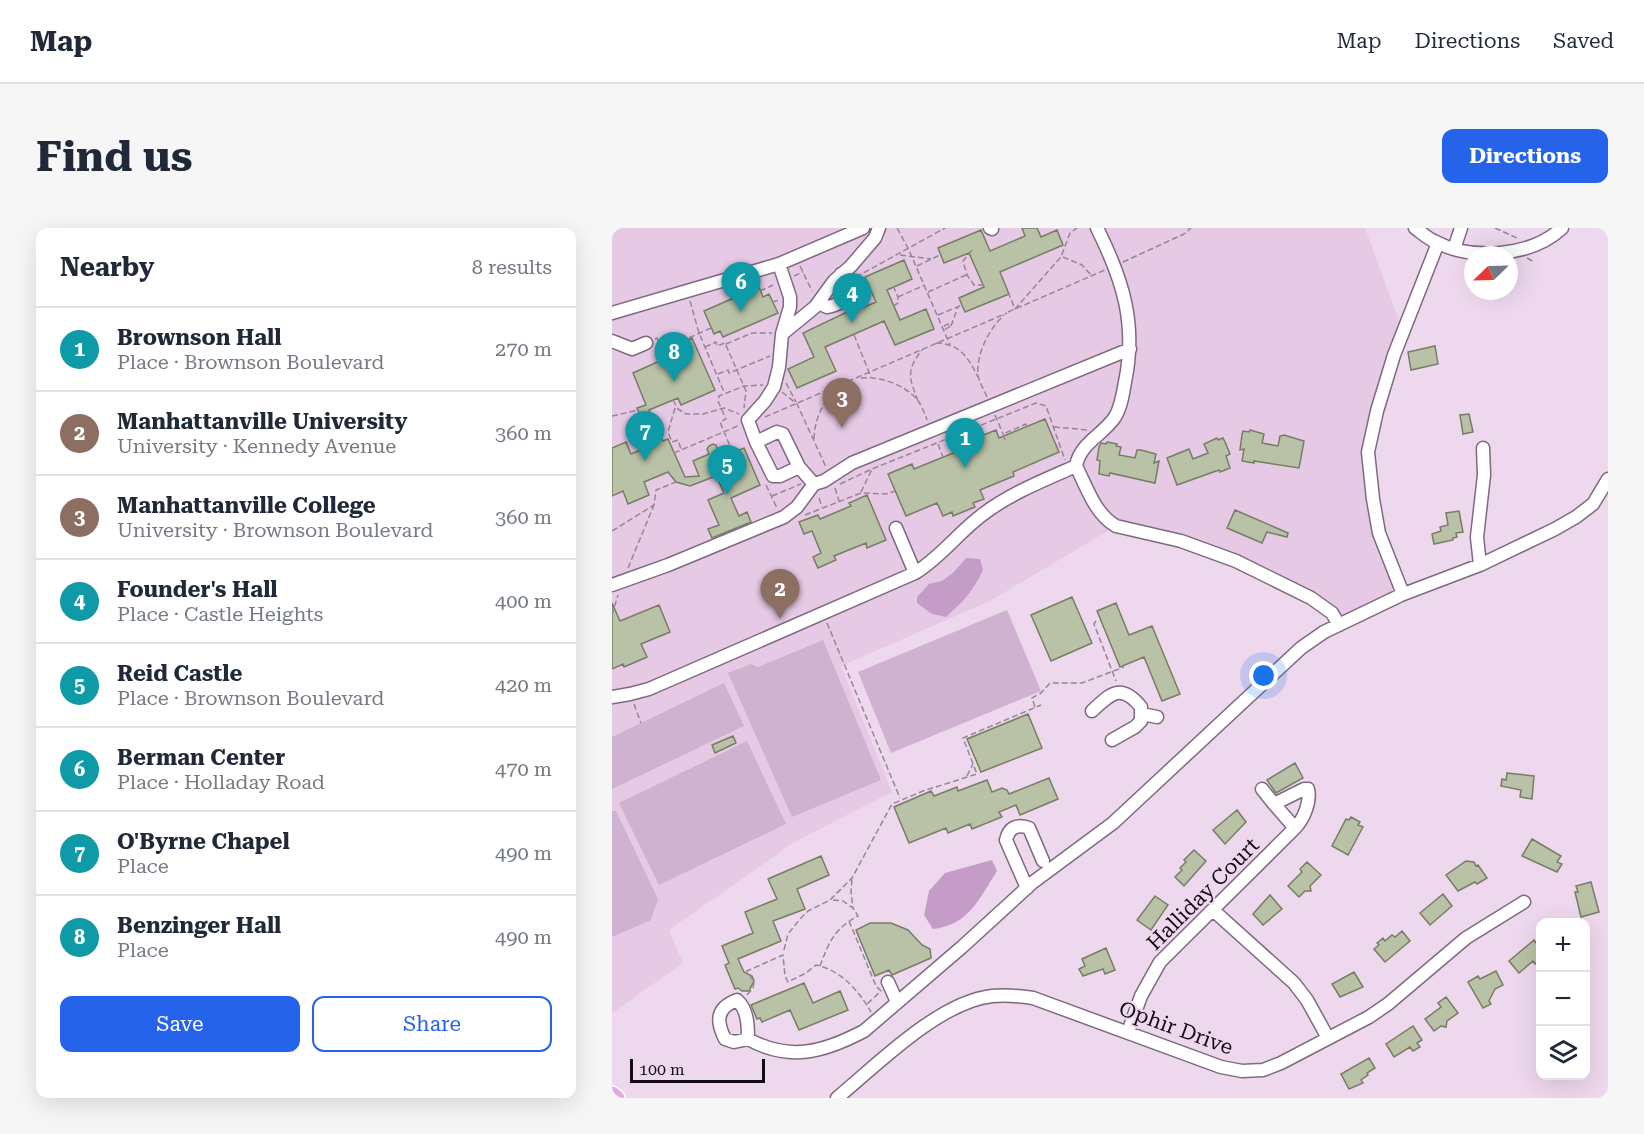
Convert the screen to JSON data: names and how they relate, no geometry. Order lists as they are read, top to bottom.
{
  "streets": {
    "street": ["Halliday Court", "Ophir Drive"]
  },
  "crossings": [
    ["Halliday Court", "Ophir Drive"]
  ],
  "scale_bar": "100 m",
  "north": "bottom left",
  "page": {
    "header": "Map",
    "nav": ["Map", "Directions", "Saved"],
    "buttons": [
      "Directions",
      ["Save", "Share"]
    ],
    "title": "Find us",
    "heading": ["Nearby", "8 results"],
    "pins": [
      "6",
      "4",
      "8",
      "3",
      "7",
      "1",
      "5",
      "2"
    ],
    "list": [
      {
        "mark": "1",
        "name": "Brownson Hall",
        "note": "Place · Brownson Boulevard",
        "value": "270 m"
      },
      {
        "mark": "2",
        "name": "Manhattanville University",
        "note": "University · Kennedy Avenue",
        "value": "360 m"
      },
      {
        "mark": "3",
        "name": "Manhattanville College",
        "note": "University · Brownson Boulevard",
        "value": "360 m"
      },
      {
        "mark": "4",
        "name": "Founder's Hall",
        "note": "Place · Castle Heights",
        "value": "400 m"
      },
      {
        "mark": "5",
        "name": "Reid Castle",
        "note": "Place · Brownson Boulevard",
        "value": "420 m"
      },
      {
        "mark": "6",
        "name": "Berman Center",
        "note": "Place · Holladay Road",
        "value": "470 m"
      },
      {
        "mark": "7",
        "name": "O'Byrne Chapel",
        "note": "Place",
        "value": "490 m"
      },
      {
        "mark": "8",
        "name": "Benzinger Hall",
        "note": "Place",
        "value": "490 m"
      }
    ],
    "map_buttons": ["+", "−"],
    "scale": "100 m"
  }
}
